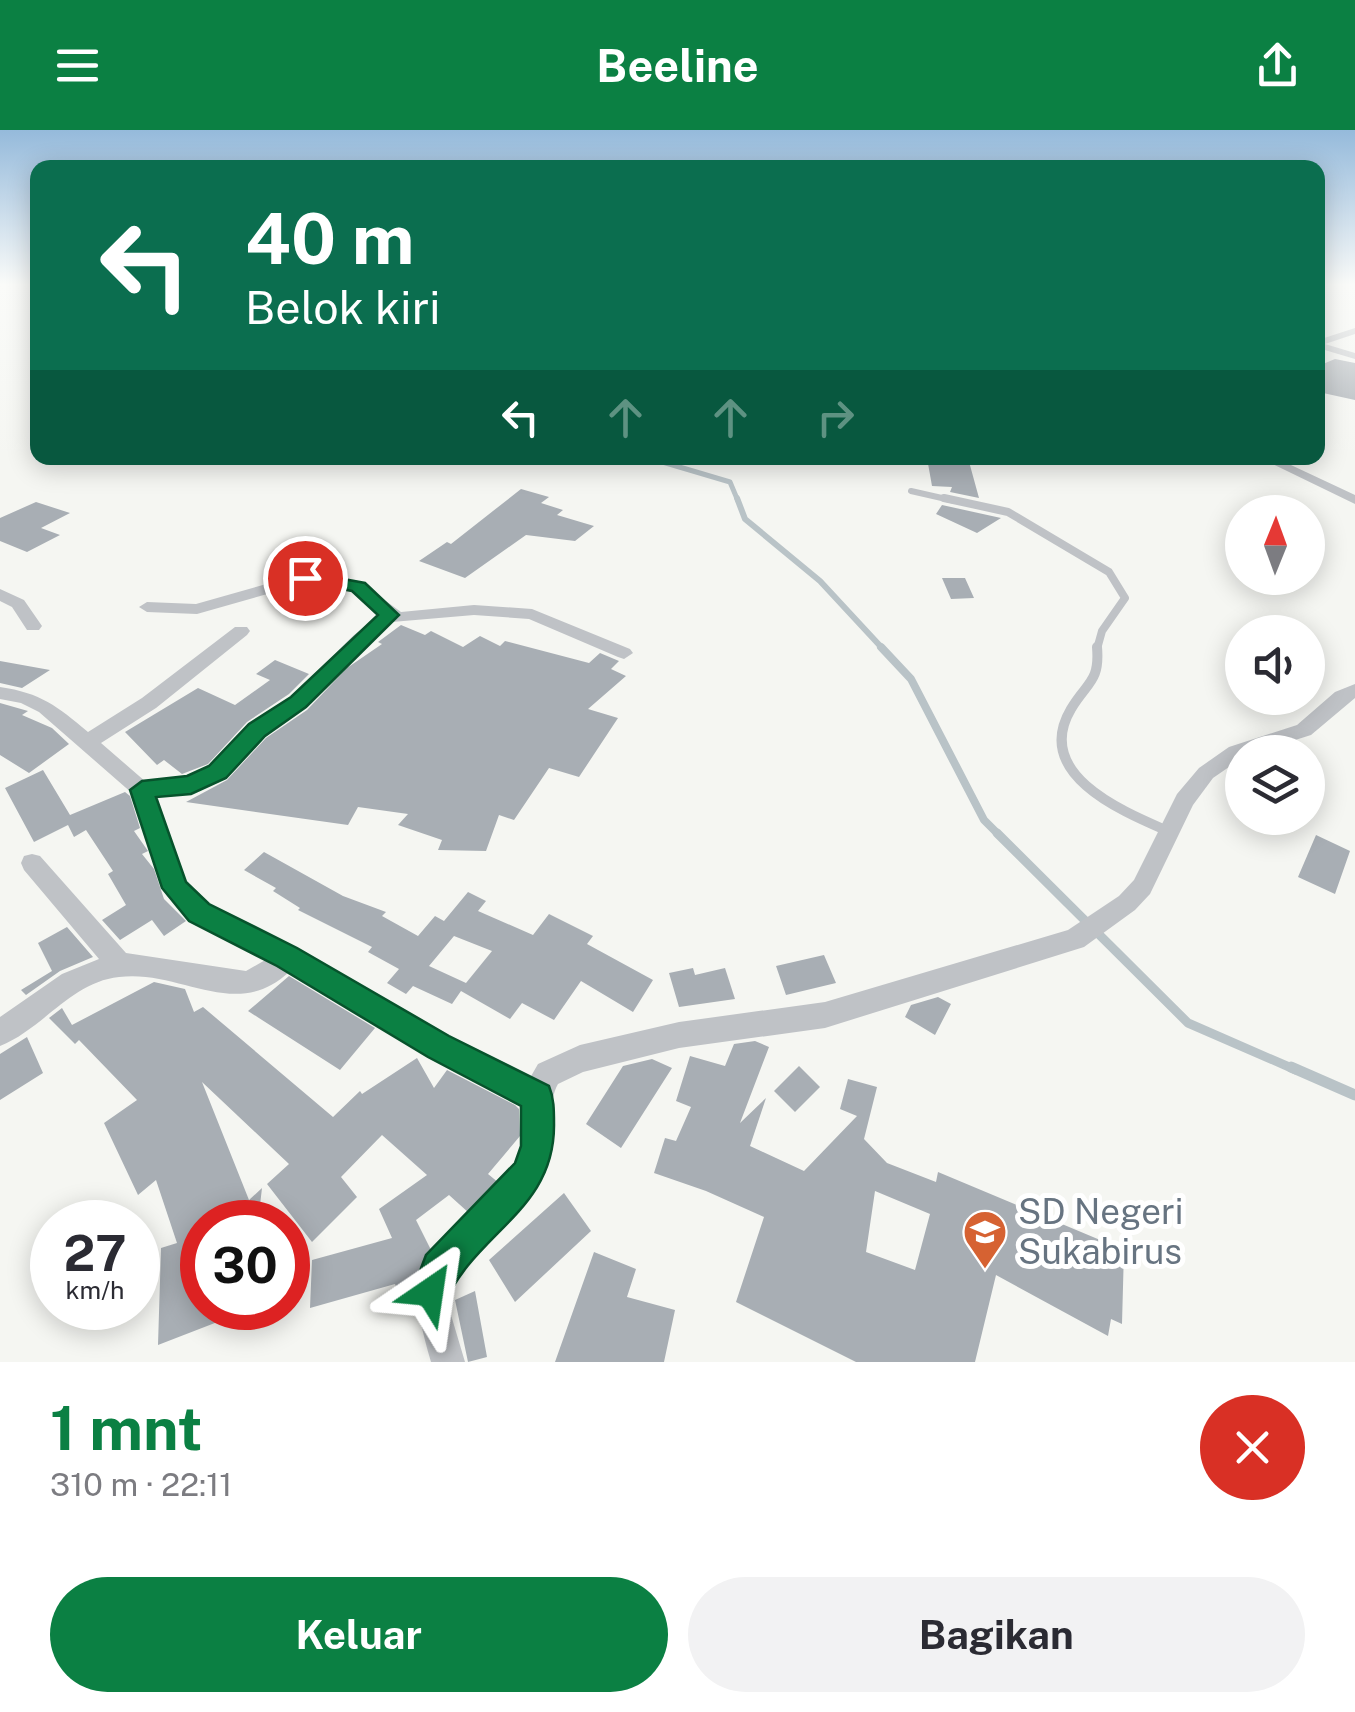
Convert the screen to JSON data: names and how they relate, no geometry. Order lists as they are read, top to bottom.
{
  "places": {
    "school or university": ["SD Negeri Sukabirus"]
  },
  "north": "top",
  "page": {
    "header": "Beeline",
    "turn": ["40 m", "Belok kiri"],
    "speed": "27 km/h",
    "limit": "30",
    "heading": ["1 mnt", "310 m · 22:11"],
    "buttons": ["Keluar", "Bagikan"]
  }
}
